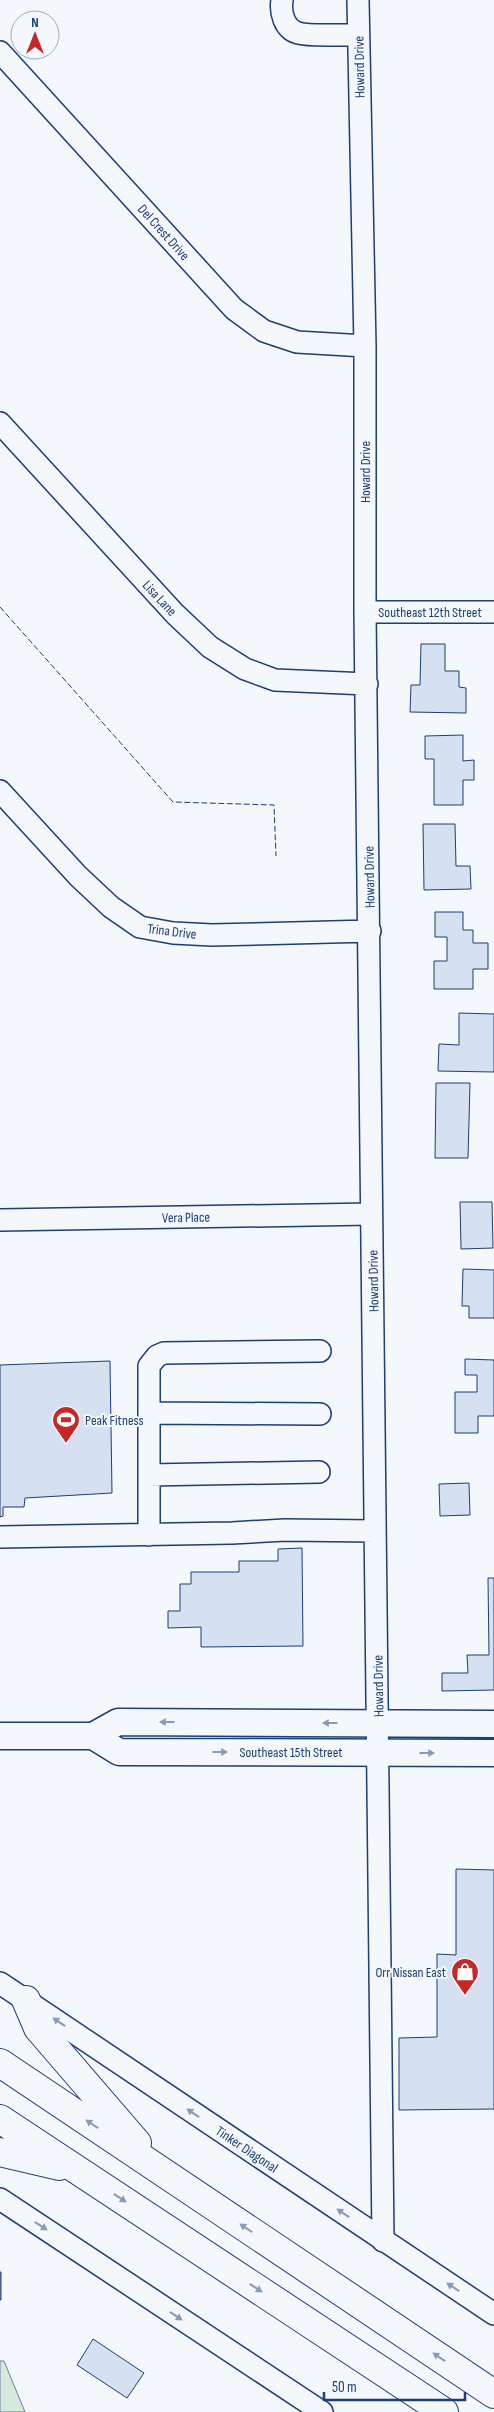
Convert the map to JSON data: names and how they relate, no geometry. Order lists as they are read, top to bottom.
{
  "streets": {
    "main road": ["Southeast 15th Street"],
    "street": [
      "Howard Drive",
      "Del Crest Drive",
      "Lisa Lane",
      "Southeast 12th Street",
      "Trina Drive",
      "Vera Place",
      "Tinker Diagonal"
    ]
  },
  "crossings": [
    ["Howard Drive", "Del Crest Drive"],
    ["Howard Drive", "Lisa Lane"],
    ["Howard Drive", "Southeast 12th Street"],
    ["Howard Drive", "Trina Drive"],
    ["Howard Drive", "Vera Place"],
    ["Howard Drive", "Southeast 15th Street"],
    ["Howard Drive", "Tinker Diagonal"]
  ],
  "places": {
    "sports": ["Peak Fitness"],
    "shop": ["Orr Nissan East"]
  },
  "scale_bar": "50 m",
  "north": "top"
}
